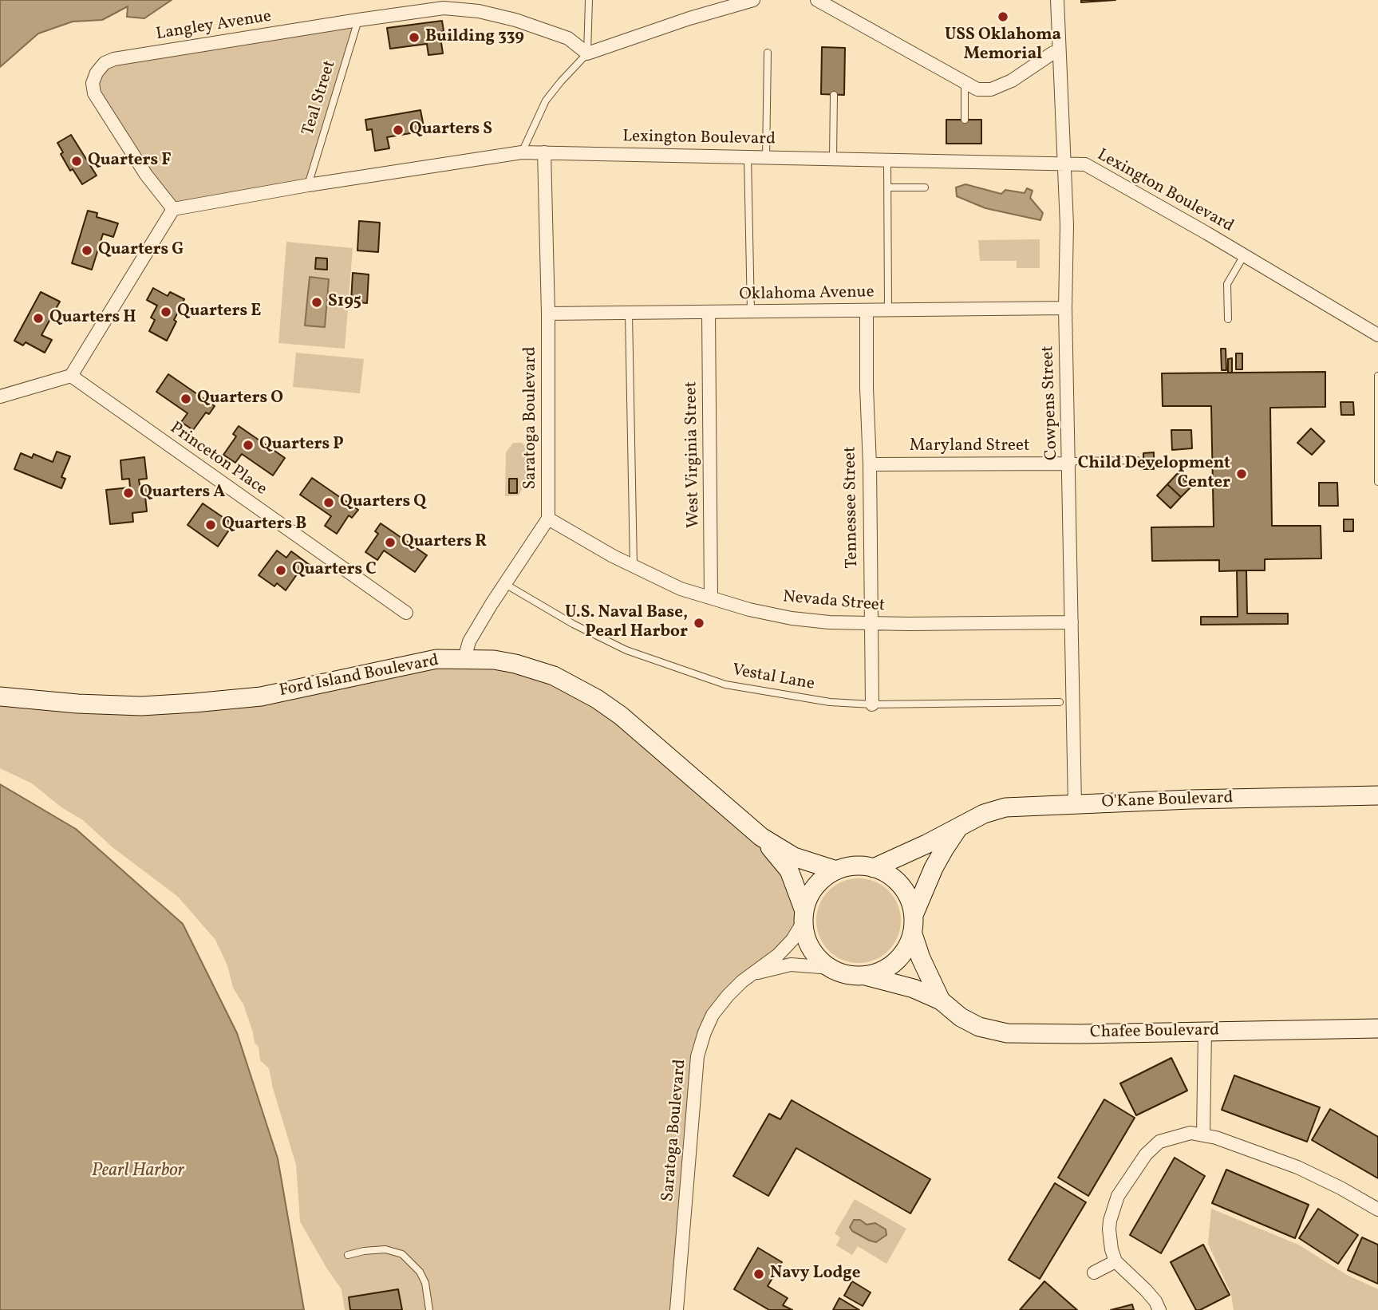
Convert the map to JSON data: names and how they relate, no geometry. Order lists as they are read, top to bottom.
{
  "streets": {
    "street": [
      "Langley Avenue",
      "Lexington Boulevard",
      "Oklahoma Avenue",
      "Cowpens Street",
      "Saratoga Boulevard",
      "Maryland Street",
      "West Virginia Street",
      "Princeton Place",
      "Tennessee Street",
      "Nevada Street",
      "Ford Island Boulevard",
      "O'Kane Boulevard",
      "Chafee Boulevard"
    ],
    "lane": ["Teal Street", "Vestal Lane"]
  },
  "crossings": [
    ["Langley Avenue", "Teal Street"],
    ["Langley Avenue", "Lexington Boulevard"],
    ["Teal Street", "Lexington Boulevard"],
    ["Lexington Boulevard", "Cowpens Street"],
    ["Lexington Boulevard", "Saratoga Boulevard"],
    ["Oklahoma Avenue", "Cowpens Street"],
    ["Oklahoma Avenue", "Saratoga Boulevard"],
    ["Oklahoma Avenue", "West Virginia Street"],
    ["Oklahoma Avenue", "Tennessee Street"],
    ["Cowpens Street", "Maryland Street"],
    ["Cowpens Street", "Nevada Street"],
    ["Cowpens Street", "O'Kane Boulevard"],
    ["Saratoga Boulevard", "Nevada Street"],
    ["Saratoga Boulevard", "Ford Island Boulevard"],
    ["Saratoga Boulevard", "O'Kane Boulevard"],
    ["Saratoga Boulevard", "Chafee Boulevard"],
    ["Maryland Street", "Tennessee Street"],
    ["West Virginia Street", "Nevada Street"],
    ["Tennessee Street", "Nevada Street"],
    ["Tennessee Street", "Vestal Lane"],
    ["Ford Island Boulevard", "O'Kane Boulevard"],
    ["Ford Island Boulevard", "Chafee Boulevard"],
    ["O'Kane Boulevard", "Chafee Boulevard"]
  ],
  "water": ["Pearl Harbor"],
  "places": [
    "USS Oklahoma Memorial",
    "Building 339",
    "Quarters S",
    "Quarters F",
    "Quarters G",
    "S195",
    "Quarters E",
    "Quarters H",
    "Quarters O",
    "Quarters P",
    "Child Development Center",
    "Quarters A",
    "Quarters Q",
    "Quarters B",
    "Quarters R",
    "Quarters C",
    "U.S. Naval Base, Pearl Harbor",
    "Navy Lodge"
  ]
}
